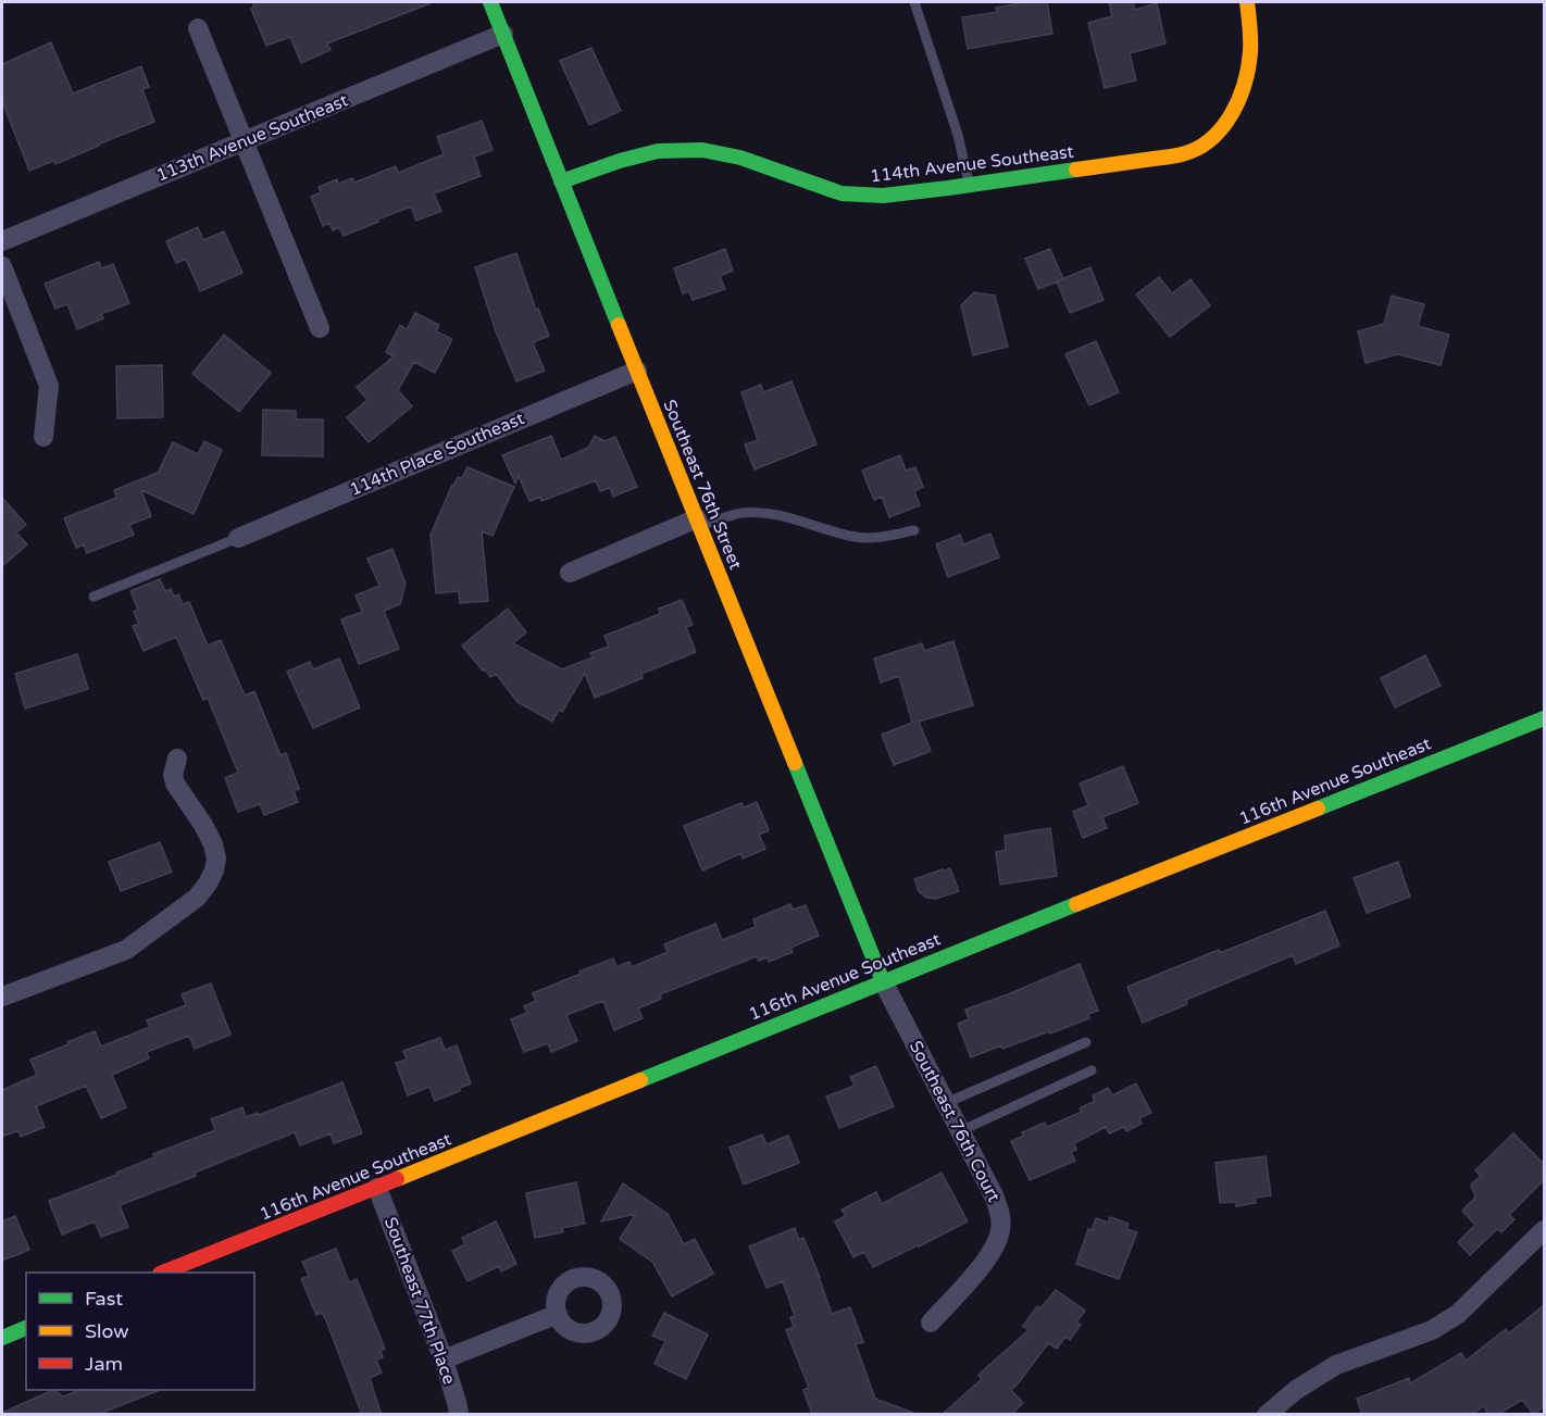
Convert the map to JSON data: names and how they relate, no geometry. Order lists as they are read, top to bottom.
{
  "streets": {
    "street": [
      "113th Avenue Southeast",
      "114th Avenue Southeast",
      "114th Place Southeast",
      "Southeast 76th Street",
      "116th Avenue Southeast",
      "Southeast 76th Court",
      "Southeast 77th Place"
    ]
  },
  "crossings": [
    ["113th Avenue Southeast", "Southeast 76th Street"],
    ["114th Avenue Southeast", "Southeast 76th Street"],
    ["114th Place Southeast", "Southeast 76th Street"],
    ["Southeast 76th Street", "116th Avenue Southeast"],
    ["Southeast 76th Street", "Southeast 76th Court"],
    ["116th Avenue Southeast", "Southeast 76th Court"],
    ["116th Avenue Southeast", "Southeast 77th Place"]
  ],
  "legend": ["Fast", "Slow", "Jam"]
}
